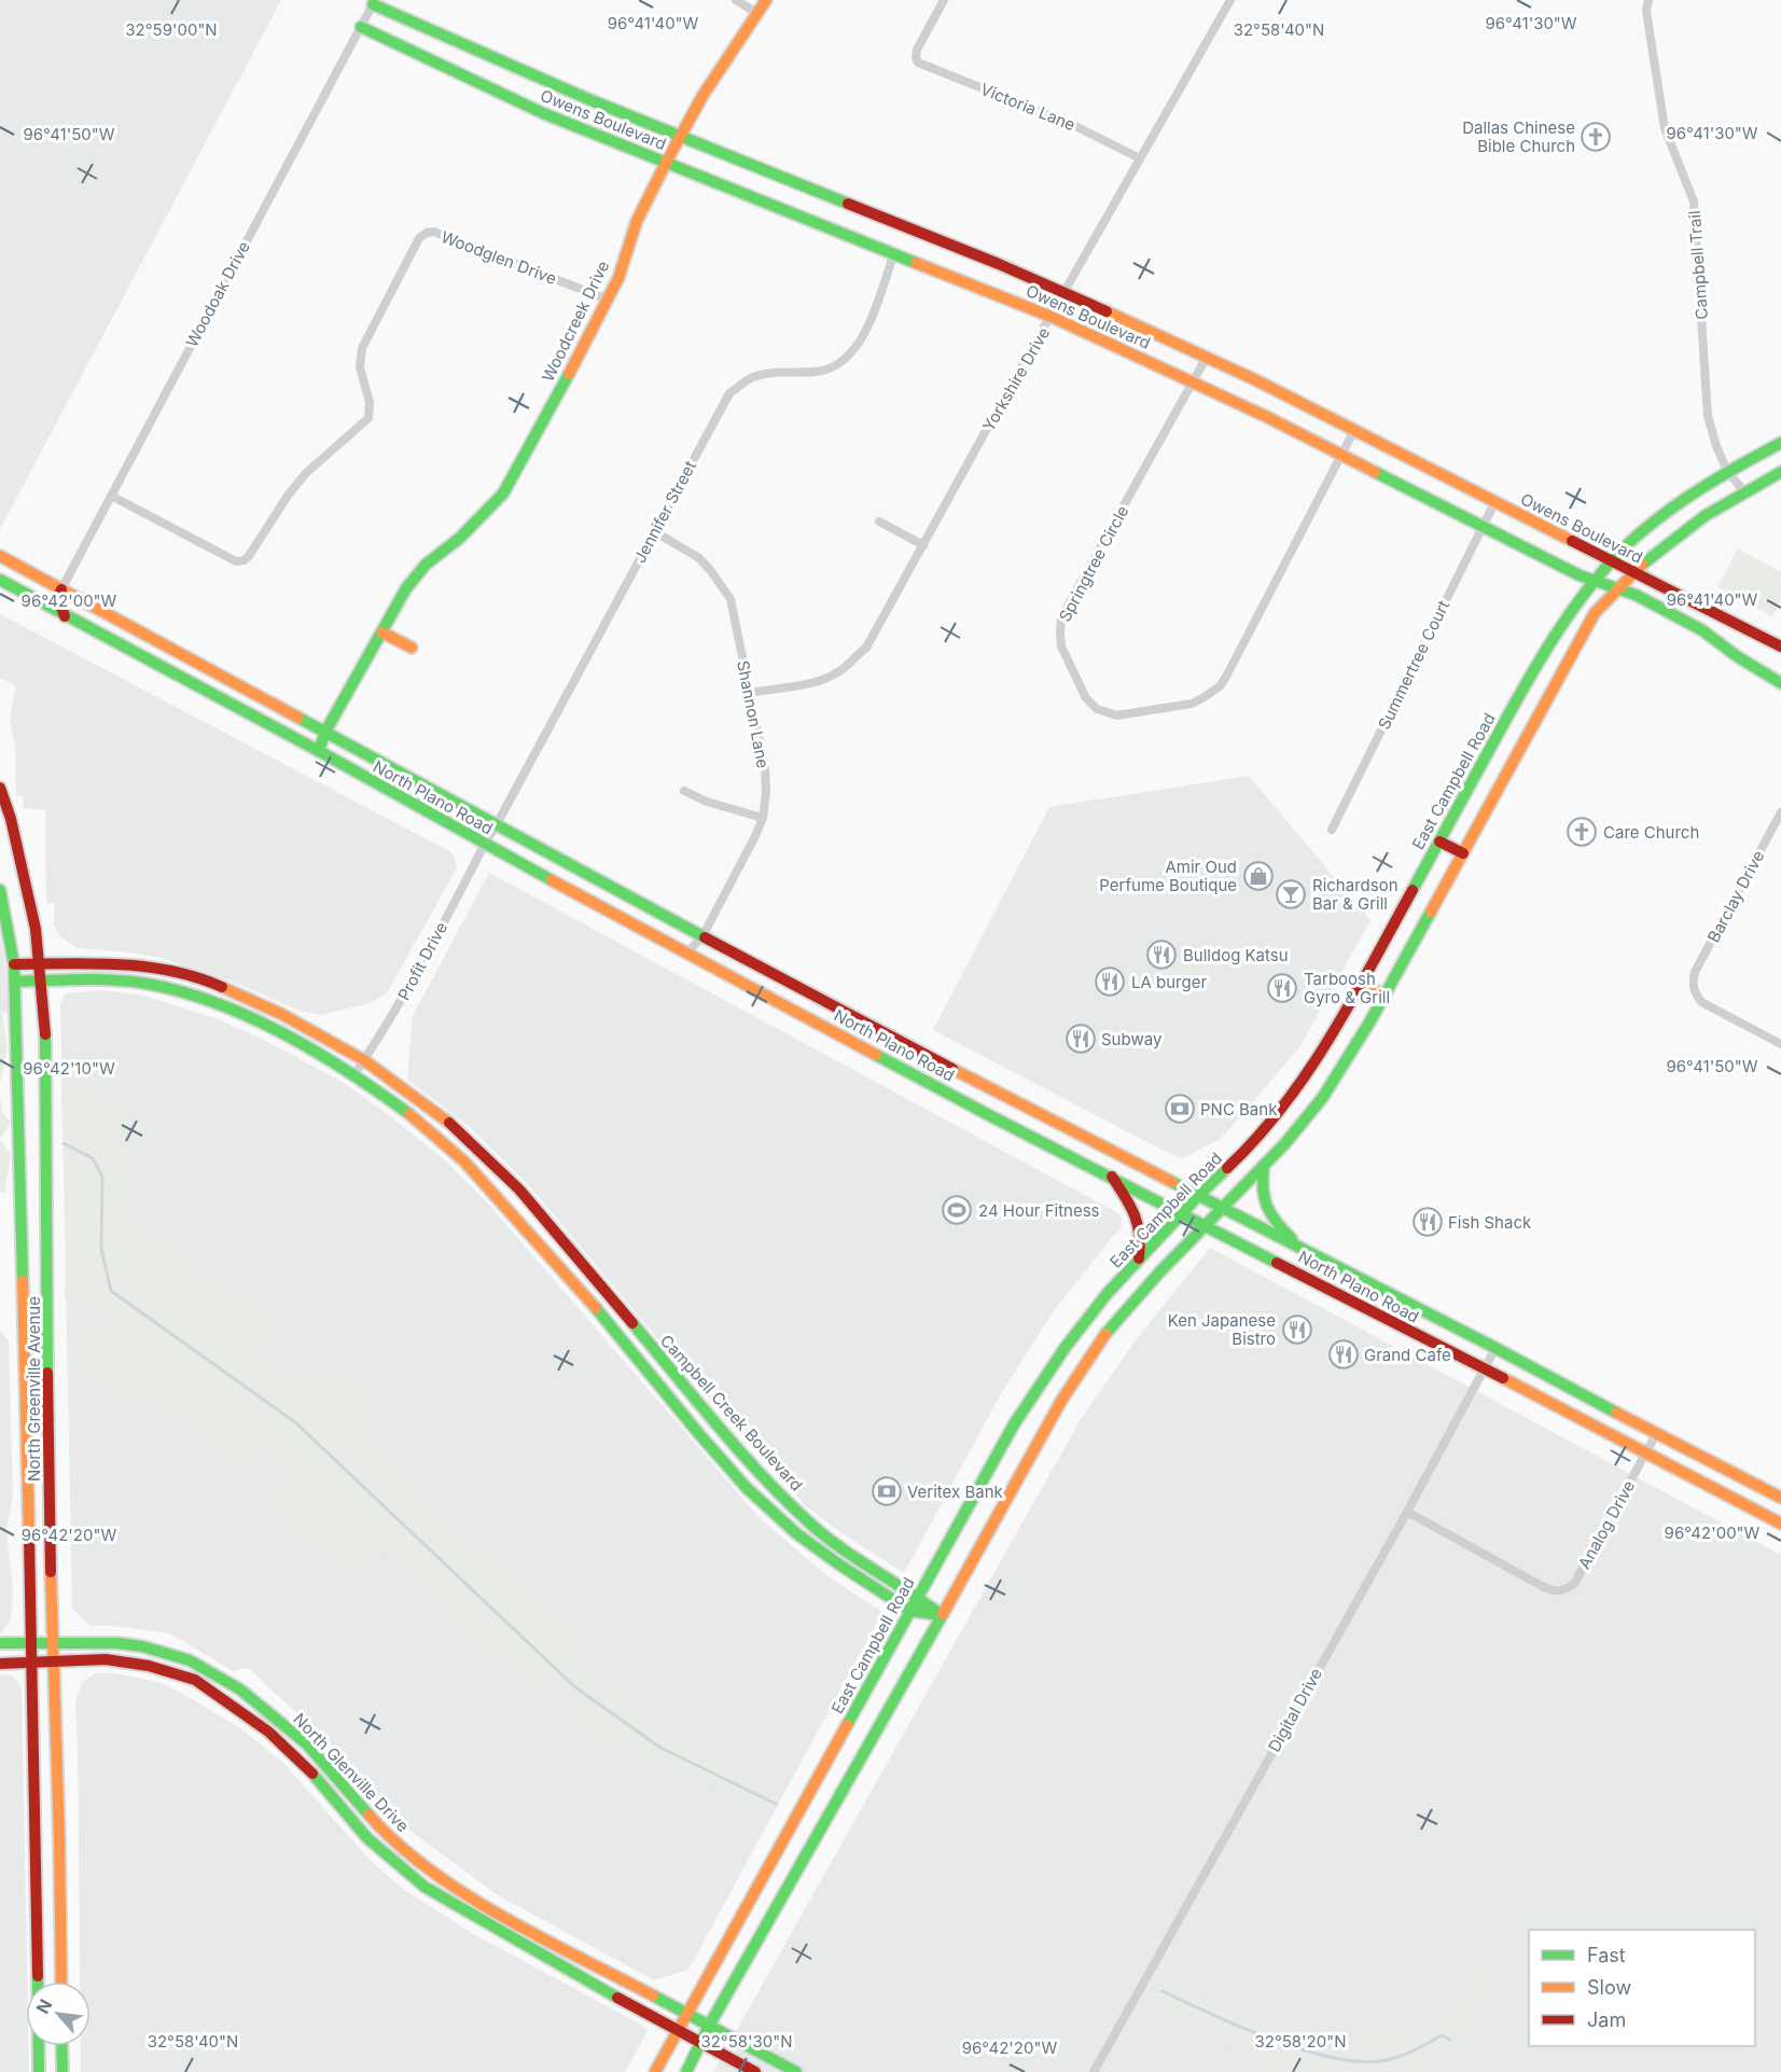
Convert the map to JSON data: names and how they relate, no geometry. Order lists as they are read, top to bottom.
{
  "streets": {
    "main road": [
      "Owens Boulevard",
      "Woodcreek Drive",
      "East Campbell Road",
      "North Plano Road",
      "North Greenville Avenue",
      "Campbell Creek Boulevard",
      "North Glenville Drive"
    ],
    "street": [
      "Victoria Lane",
      "Woodglen Drive",
      "Campbell Trail",
      "Woodoak Drive",
      "Yorkshire Drive",
      "Jennifer Street",
      "Springtree Circle",
      "Summertree Court",
      "Shannon Lane",
      "Barclay Drive",
      "Profit Drive",
      "Analog Drive",
      "Digital Drive"
    ]
  },
  "crossings": [
    ["Victoria Lane", "Yorkshire Drive"],
    ["Owens Boulevard", "Woodoak Drive"],
    ["Owens Boulevard", "Woodcreek Drive"],
    ["Owens Boulevard", "Yorkshire Drive"],
    ["Owens Boulevard", "Jennifer Street"],
    ["Owens Boulevard", "Springtree Circle"],
    ["Owens Boulevard", "Summertree Court"],
    ["Owens Boulevard", "East Campbell Road"],
    ["Woodglen Drive", "Woodoak Drive"],
    ["Woodglen Drive", "Woodcreek Drive"],
    ["Campbell Trail", "East Campbell Road"],
    ["Woodoak Drive", "North Plano Road"],
    ["Woodcreek Drive", "North Plano Road"],
    ["Yorkshire Drive", "Shannon Lane"],
    ["Jennifer Street", "Shannon Lane"],
    ["Jennifer Street", "North Plano Road"],
    ["Jennifer Street", "Profit Drive"],
    ["Shannon Lane", "North Plano Road"],
    ["East Campbell Road", "North Plano Road"],
    ["East Campbell Road", "Campbell Creek Boulevard"],
    ["East Campbell Road", "North Glenville Drive"],
    ["North Plano Road", "Profit Drive"],
    ["North Plano Road", "Analog Drive"],
    ["North Plano Road", "Digital Drive"],
    ["Profit Drive", "Campbell Creek Boulevard"],
    ["North Greenville Avenue", "Campbell Creek Boulevard"],
    ["North Greenville Avenue", "North Glenville Drive"],
    ["Analog Drive", "Digital Drive"]
  ],
  "places": {
    "church": ["Dallas Chinese Bible Church", "Care Church"],
    "shop": ["Amir Oud Perfume Boutique"],
    "bar": ["Richardson Bar & Grill"],
    "restaurant": [
      "Bulldog Katsu",
      "LA burger",
      "Tarboosh Gyro & Grill",
      "Subway",
      "Fish Shack",
      "Ken Japanese Bistro",
      "Grand Cafe"
    ],
    "bank": ["PNC Bank", "Veritex Bank"],
    "sports": ["24 Hour Fitness"]
  },
  "legend": ["Fast", "Slow", "Jam"],
  "north": "top left",
  "coordinates": [
    "96°41'40\"W",
    "96°41'30\"W",
    "32°59'00\"N",
    "32°58'40\"N",
    "96°41'50\"W",
    "96°42'00\"W",
    "96°42'10\"W",
    "96°42'20\"W",
    "32°58'30\"N",
    "32°58'20\"N"
  ]
}
